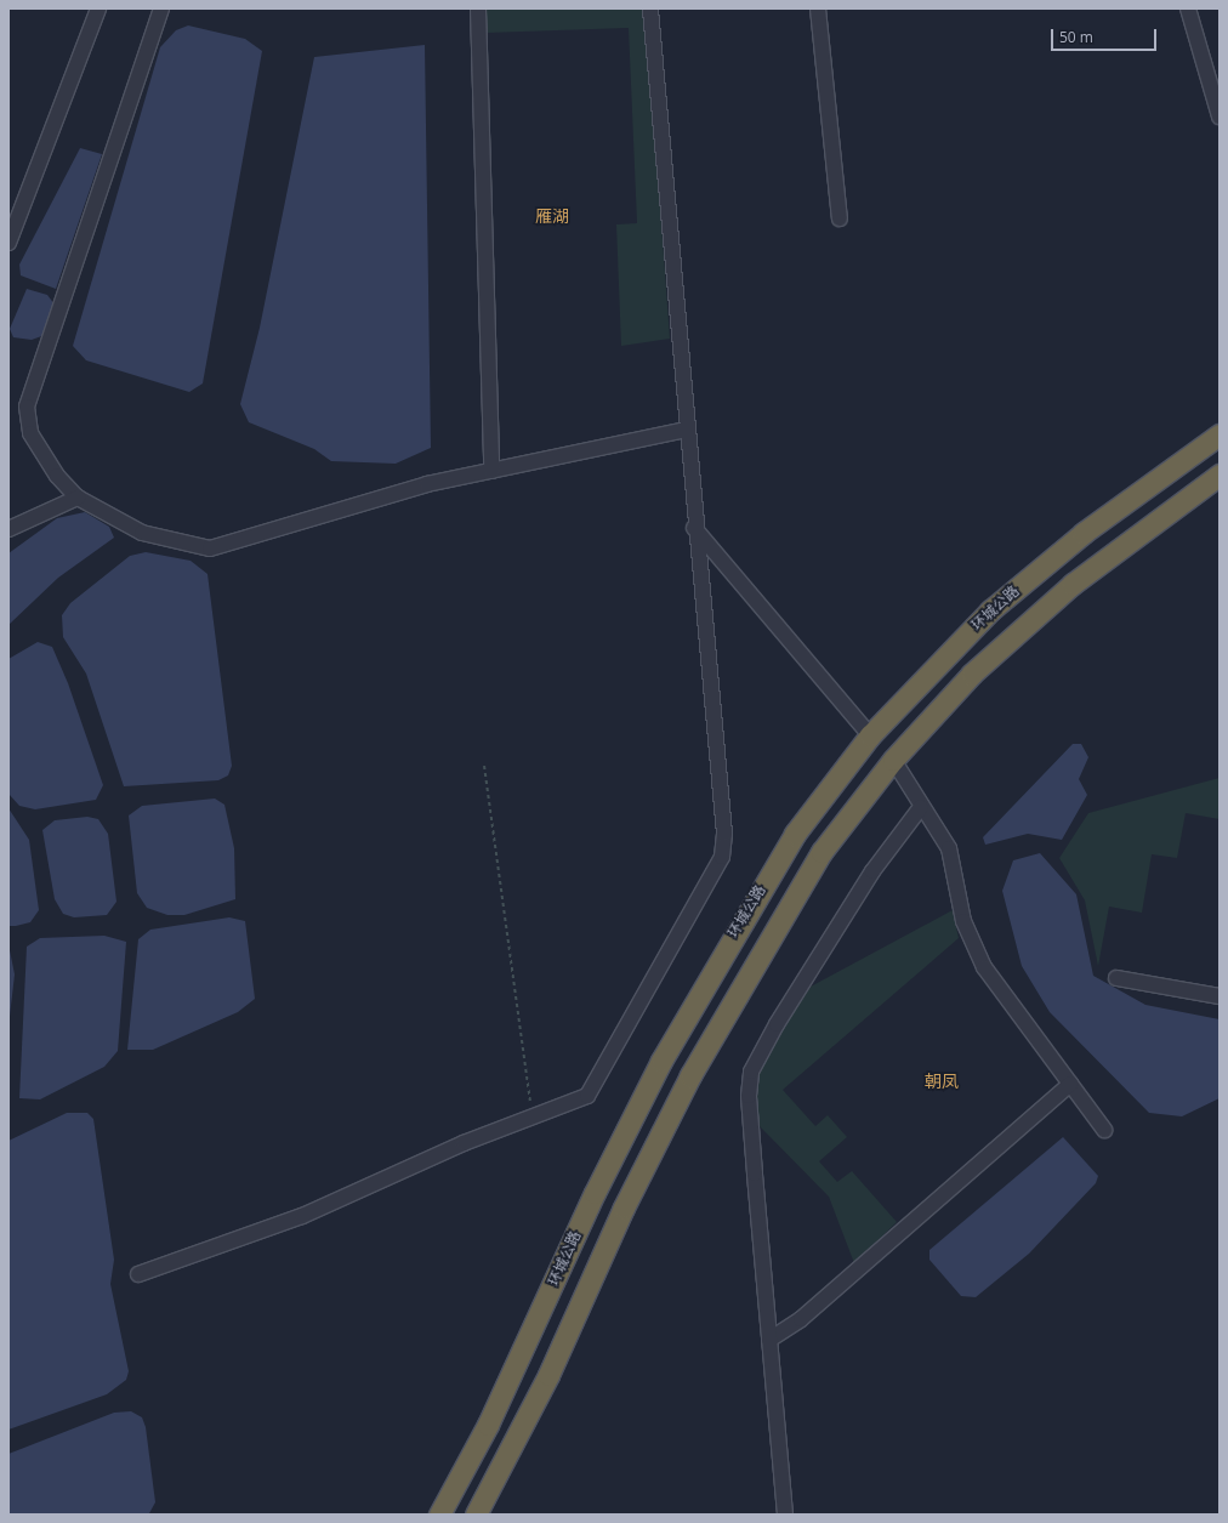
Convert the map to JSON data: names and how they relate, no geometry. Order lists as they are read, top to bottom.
{
  "streets": {
    "highway": ["环城公路"]
  },
  "districts": ["雁湖", "朝凤"],
  "scale_bar": "50 m"
}
